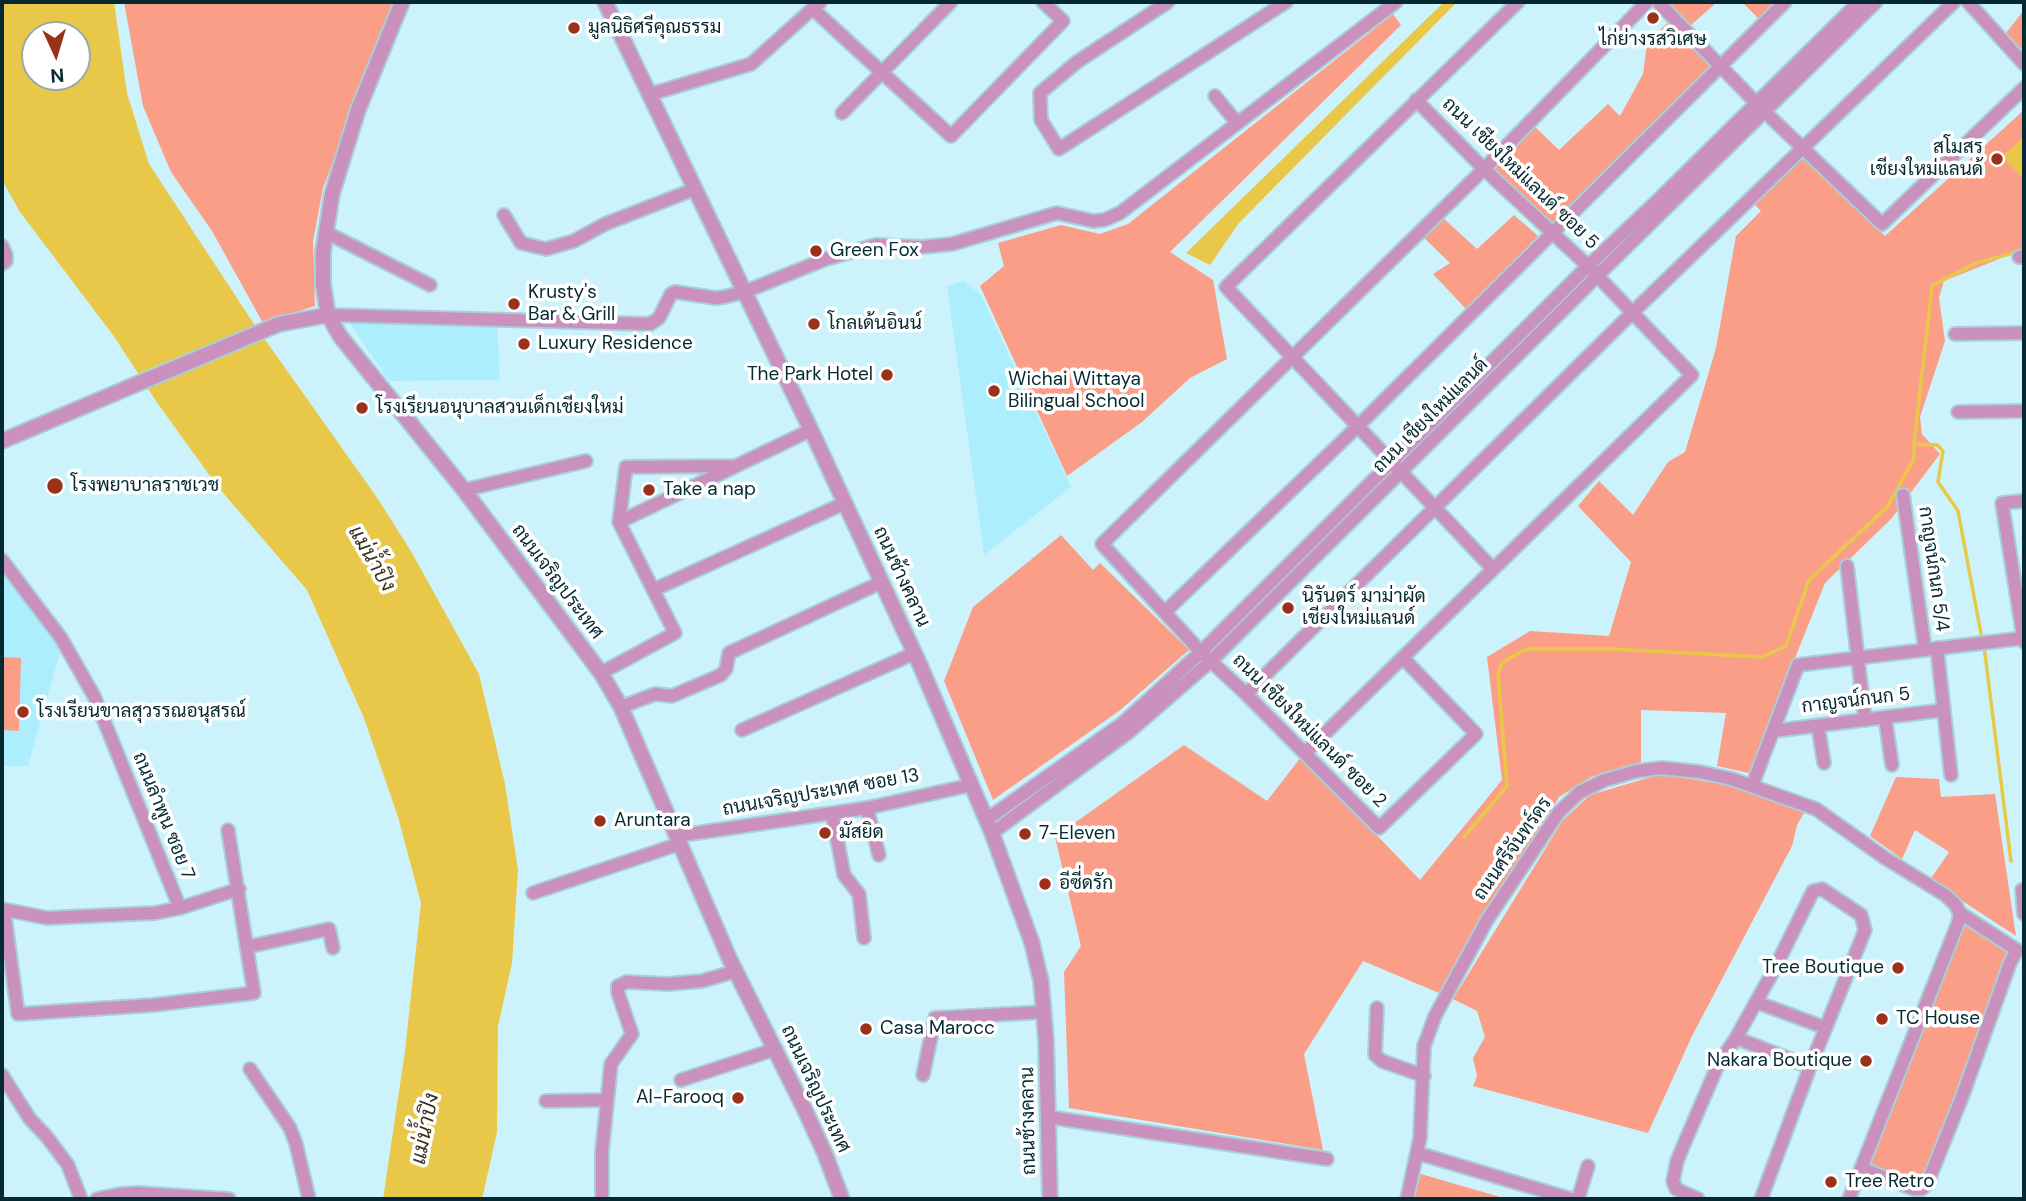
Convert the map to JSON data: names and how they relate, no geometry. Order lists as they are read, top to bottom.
{
  "streets": {
    "street": [
      "ถนน เชียงใหม่แลนด์ ซอย 5",
      "ถนน เชียงใหม่แลนด์",
      "กาญจน์กนก 5/4",
      "ถนนช้างคลาน",
      "ถนนเจริญประเทศ",
      "กาญจน์กนก 5",
      "ถนน เชียงใหม่แลนด์ ซอย 2",
      "ถนนเจริญประเทศ ซอย 13",
      "ถนนลำพูน ซอย 7",
      "ถนนศรีจันทร์ดร"
    ]
  },
  "crossings": [
    ["ถนน เชียงใหม่แลนด์ ซอย 5", "ถนน เชียงใหม่แลนด์"],
    ["ถนน เชียงใหม่แลนด์", "ถนนช้างคลาน"],
    ["ถนน เชียงใหม่แลนด์", "ถนน เชียงใหม่แลนด์ ซอย 2"],
    ["กาญจน์กนก 5/4", "กาญจน์กนก 5"],
    ["ถนนช้างคลาน", "ถนนเจริญประเทศ ซอย 13"],
    ["ถนนเจริญประเทศ", "ถนนเจริญประเทศ ซอย 13"]
  ],
  "water": ["แม่น้ำปิง"],
  "places": [
    "ไก่ย่างรสวิเศษ",
    "มูลนิธิศรีคุณธรรม",
    "สโมสร เชียงใหม่แลนด้",
    "Green Fox",
    "Krusty's Bar & Grill",
    "โกลเด้นอินน์",
    "Luxury Residence",
    "The Park Hotel",
    "Wichai Wittaya Bilingual School",
    "โรงเรียนอนุบาลสวนเด็กเชียงใหม่",
    "โรงพยาบาลราชเวช",
    "Take a nap",
    "นิรันดร์ มาม่าผัด เชียงใหม่แลนด์",
    "โรงเรียนขาลสุวรรณอนุสรณ์",
    "Aruntara",
    "มัสยิด",
    "7-Eleven",
    "อีซี่ดรัก",
    "Tree Boutique",
    "TC House",
    "Casa Marocc",
    "Nakara Boutique",
    "Al-Farooq",
    "Tree Retro"
  ],
  "north": "bottom"
}
